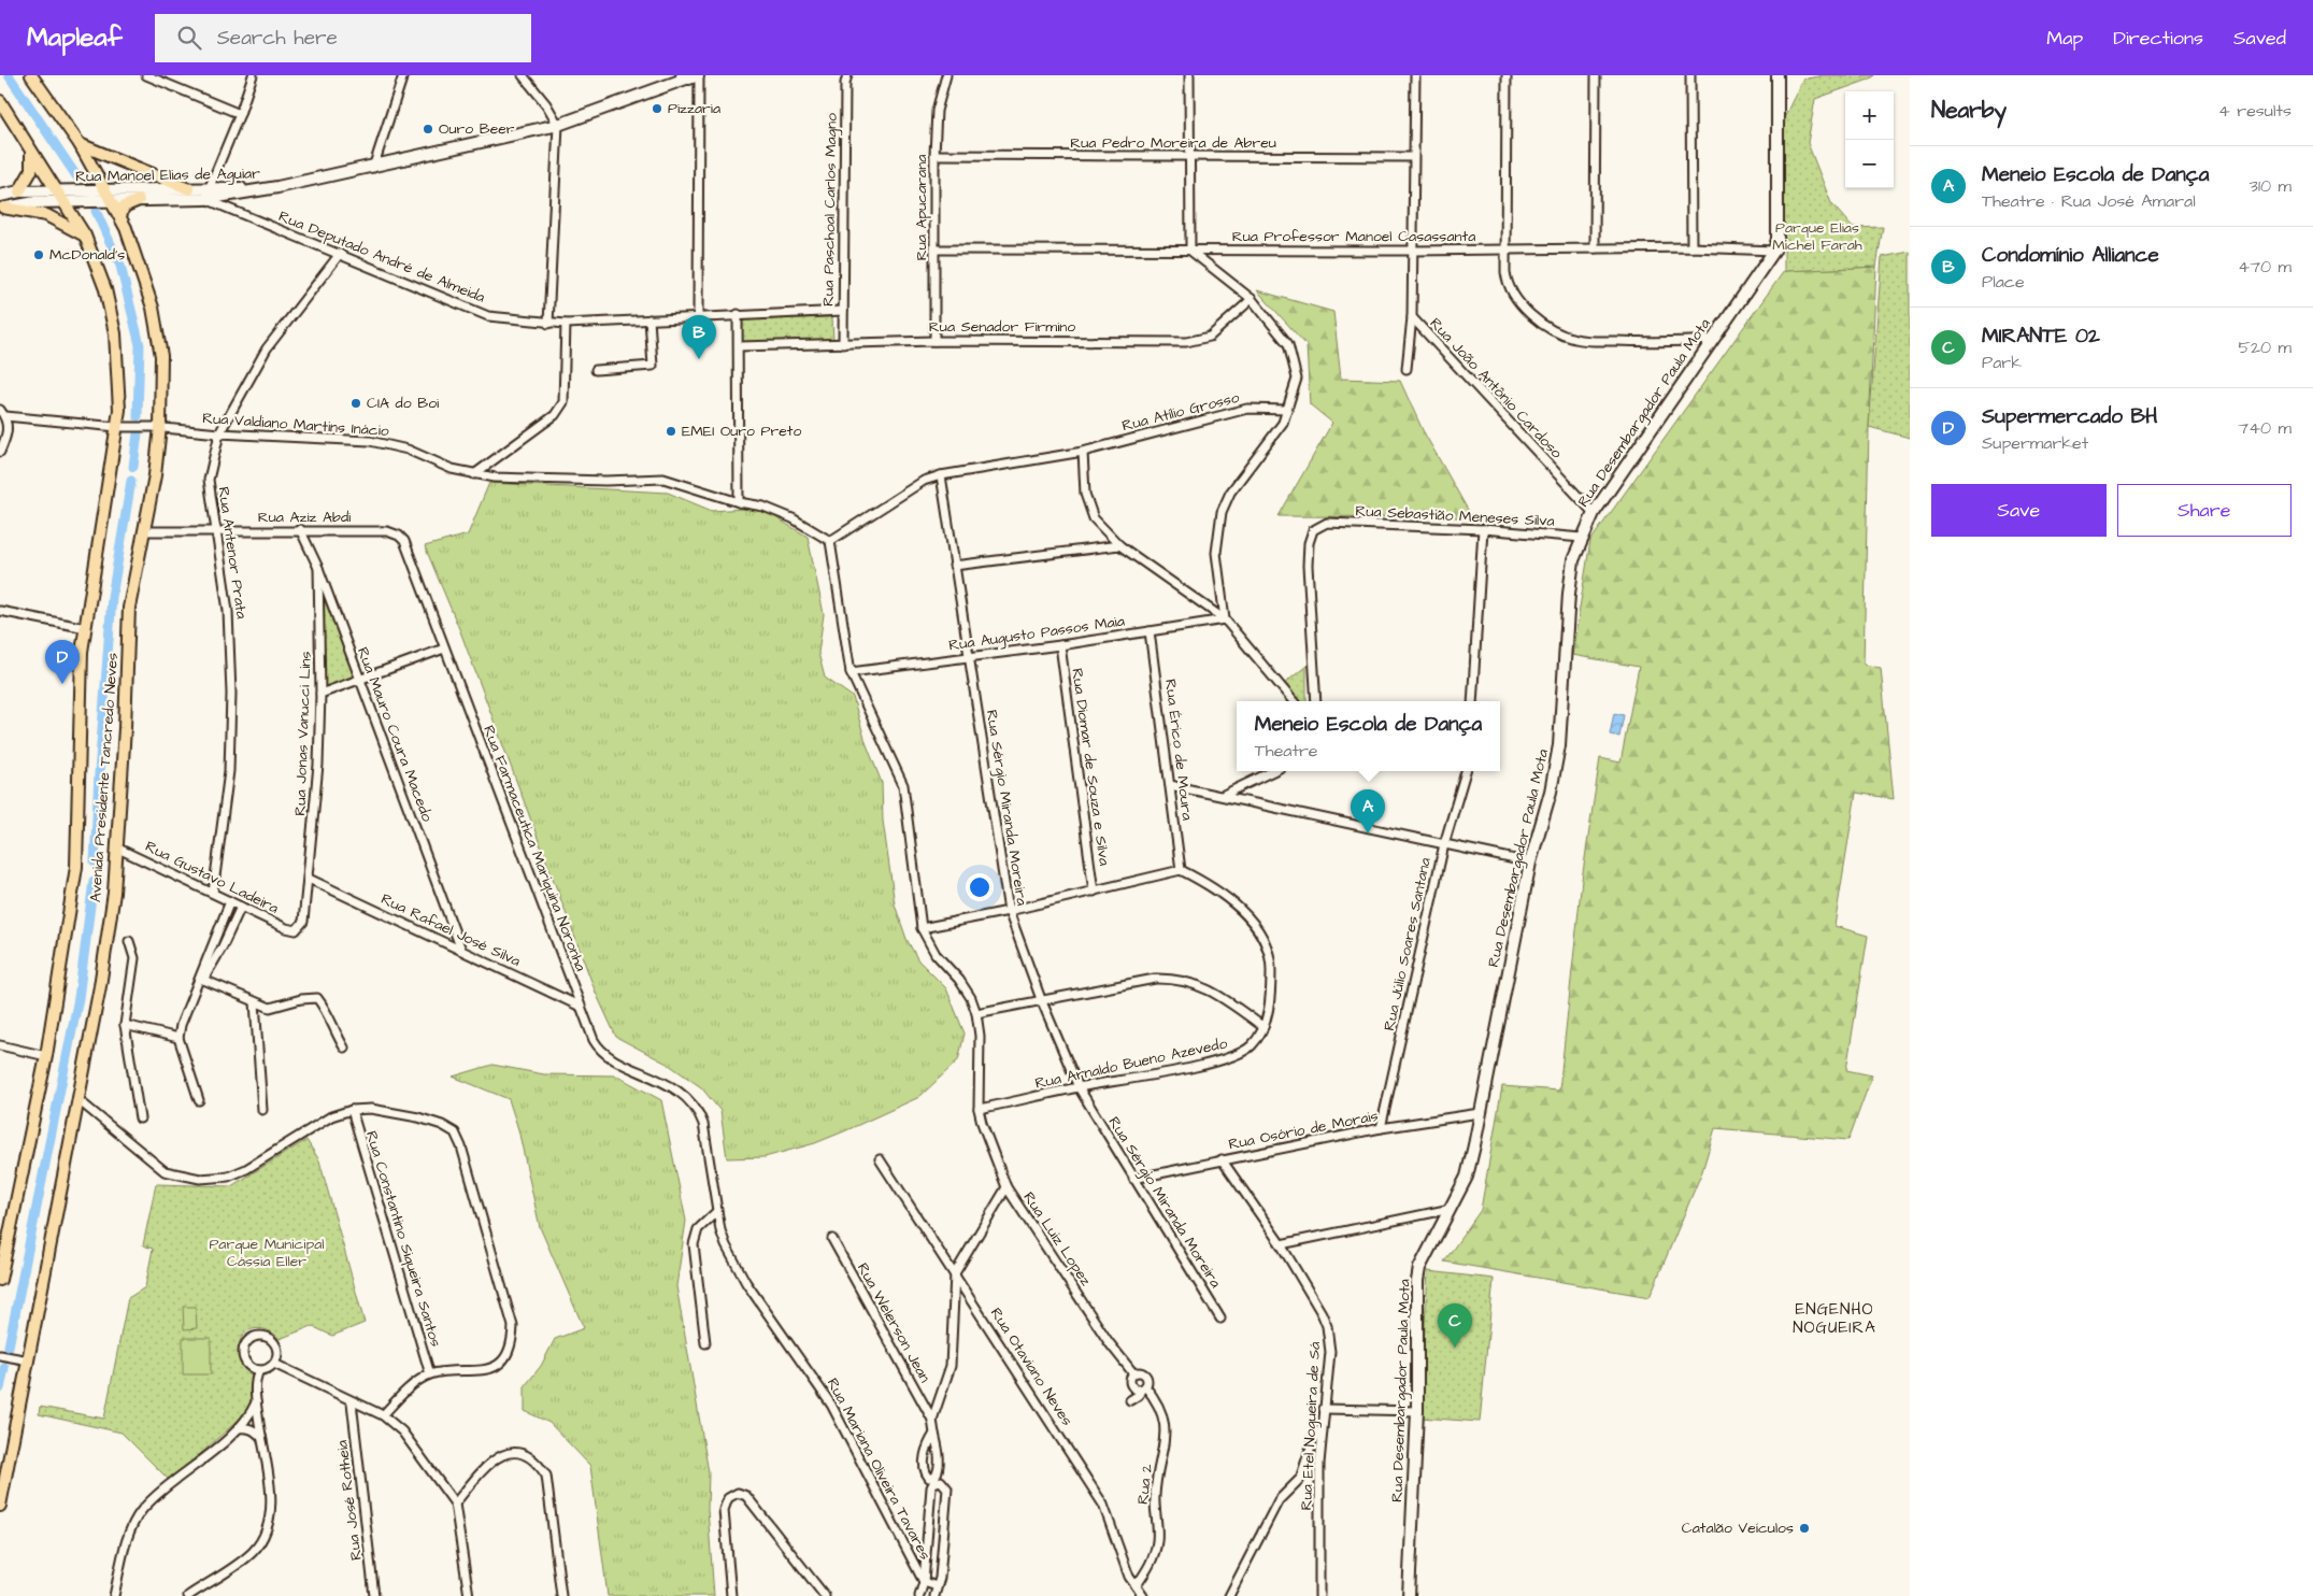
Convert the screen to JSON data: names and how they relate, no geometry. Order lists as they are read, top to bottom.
{
  "streets": {
    "main road": ["Avenida Presidente Tancredo Neves"],
    "street": [
      "Rua Pedro Moreira de Abreu",
      "Rua Manoel Elias de Aguiar",
      "Rua Apucarana",
      "Rua Paschoal Carlos Magno",
      "Rua Professor Manoel Casassanta",
      "Rua Deputado André de Almeida",
      "Rua Senador Firmino",
      "Rua João Antônio Cardoso",
      "Rua Atílio Grosso",
      "Rua Desembargador Paula Mota",
      "Rua Valdiano Martins Inácio",
      "Rua Sebastião Meneses Silva",
      "Rua Aziz Abdi",
      "Rua Antenor Prata",
      "Rua Augusto Passos Maia",
      "Rua Jonas Vanucci Lins",
      "Rua Mauro Coura Macedo",
      "Rua Érico de Moura",
      "Rua Diomar de Souza e Silva",
      "Rua Sérgio Miranda Moreira",
      "Rua Farmaceutica Mariquina Noronha",
      "Rua Gustavo Ladeira",
      "Rua Rafael José Silva",
      "Rua Júlio Soares Santana",
      "Rua Arnaldo Bueno Azevedo",
      "Rua Osório de Morais",
      "Rua Constantino Siqueira Santos",
      "Rua Luiz Lopez",
      "Rua Welerson Jean",
      "Rua Otaviano Neves",
      "Rua Etel Nogueira de Sá",
      "Rua Mariana Oliveira Tavares",
      "Rua 2",
      "Rua José Rotheia"
    ]
  },
  "crossings": [
    ["Rua Pedro Moreira de Abreu", "Rua Apucarana"],
    ["Rua Pedro Moreira de Abreu", "Rua João Antônio Cardoso"],
    ["Rua Manoel Elias de Aguiar", "Rua Deputado André de Almeida"],
    ["Rua Manoel Elias de Aguiar", "Avenida Presidente Tancredo Neves"],
    ["Rua Apucarana", "Rua Professor Manoel Casassanta"],
    ["Rua Apucarana", "Rua Senador Firmino"],
    ["Rua Paschoal Carlos Magno", "Rua Deputado André de Almeida"],
    ["Rua Paschoal Carlos Magno", "Rua Senador Firmino"],
    ["Rua Professor Manoel Casassanta", "Rua João Antônio Cardoso"],
    ["Rua Professor Manoel Casassanta", "Rua Desembargador Paula Mota"],
    ["Rua Deputado André de Almeida", "Rua Antenor Prata"],
    ["Rua João Antônio Cardoso", "Rua Desembargador Paula Mota"],
    ["Rua Atílio Grosso", "Rua Valdiano Martins Inácio"],
    ["Rua Atílio Grosso", "Rua Sérgio Miranda Moreira"],
    ["Rua Desembargador Paula Mota", "Rua Sebastião Meneses Silva"],
    ["Rua Desembargador Paula Mota", "Rua Osório de Morais"],
    ["Rua Valdiano Martins Inácio", "Rua Antenor Prata"],
    ["Rua Valdiano Martins Inácio", "Avenida Presidente Tancredo Neves"],
    ["Rua Aziz Abdi", "Rua Antenor Prata"],
    ["Rua Aziz Abdi", "Rua Mauro Coura Macedo"],
    ["Rua Aziz Abdi", "Avenida Presidente Tancredo Neves"],
    ["Rua Aziz Abdi", "Rua Farmaceutica Mariquina Noronha"],
    ["Rua Antenor Prata", "Rua Gustavo Ladeira"],
    ["Rua Augusto Passos Maia", "Rua Érico de Moura"],
    ["Rua Augusto Passos Maia", "Rua Diomar de Souza e Silva"],
    ["Rua Augusto Passos Maia", "Rua Sérgio Miranda Moreira"],
    ["Rua Jonas Vanucci Lins", "Rua Mauro Coura Macedo"],
    ["Rua Jonas Vanucci Lins", "Rua Gustavo Ladeira"],
    ["Rua Jonas Vanucci Lins", "Rua Rafael José Silva"],
    ["Rua Mauro Coura Macedo", "Rua Rafael José Silva"],
    ["Rua Érico de Moura", "Rua Arnaldo Bueno Azevedo"],
    ["Avenida Presidente Tancredo Neves", "Rua Gustavo Ladeira"],
    ["Avenida Presidente Tancredo Neves", "Rua Constantino Siqueira Santos"],
    ["Rua Sérgio Miranda Moreira", "Rua Arnaldo Bueno Azevedo"],
    ["Rua Sérgio Miranda Moreira", "Rua Osório de Morais"],
    ["Rua Farmaceutica Mariquina Noronha", "Rua Rafael José Silva"],
    ["Rua Farmaceutica Mariquina Noronha", "Rua Mariana Oliveira Tavares"],
    ["Rua Júlio Soares Santana", "Rua Osório de Morais"],
    ["Rua Arnaldo Bueno Azevedo", "Rua Luiz Lopez"],
    ["Rua Osório de Morais", "Rua Etel Nogueira de Sá"],
    ["Rua Luiz Lopez", "Rua 2"],
    ["Rua Otaviano Neves", "Rua 2"]
  ],
  "districts": ["ENGENHO NOGUEIRA"],
  "parks": ["Parque Elias Michel Farah", "Parque Municipal Cássia Eller"],
  "places": [
    "Pizzaria",
    "Ouro Beer",
    "McDonald's",
    "CIA do Boi",
    "EMEI Ouro Preto",
    "Catalão Veículos"
  ],
  "page": {
    "header": "Mapleaf",
    "search": "Search here",
    "nav": ["Map", "Directions", "Saved"],
    "heading": ["Nearby", "4 results"],
    "map_buttons": ["+", "−"],
    "list": [
      {
        "mark": "A",
        "name": "Meneio Escola de Dança",
        "note": "Theatre · Rua José Amaral",
        "value": "310 m"
      },
      {
        "mark": "B",
        "name": "Condomínio Alliance",
        "note": "Place",
        "value": "470 m"
      },
      {
        "mark": "C",
        "name": "MIRANTE 02",
        "note": "Park",
        "value": "520 m"
      },
      {
        "mark": "D",
        "name": "Supermercado BH",
        "note": "Supermarket",
        "value": "740 m"
      }
    ],
    "pins": [
      "B",
      "D",
      "A",
      "C"
    ],
    "buttons": ["Save", "Share"],
    "popup": ["Meneio Escola de Dança", "Theatre"]
  }
}
